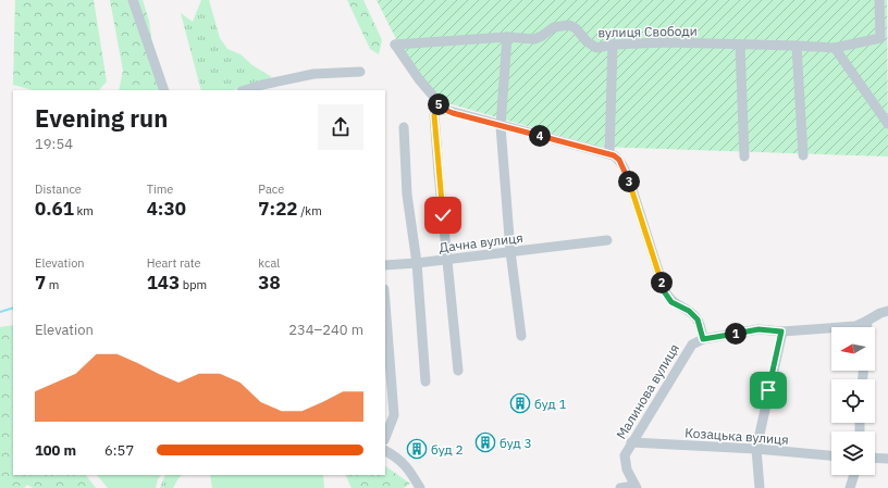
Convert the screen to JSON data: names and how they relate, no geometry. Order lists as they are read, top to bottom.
{
  "streets": {
    "street": [
      "вулиця Свободи",
      "Дачна вулиця",
      "Малинова вулиця",
      "Козацька вулиця"
    ]
  },
  "crossings": [
    ["Малинова вулиця", "Козацька вулиця"]
  ],
  "places": {
    "building": ["буд 1", "буд 3", "буд 2"]
  },
  "north": "left",
  "page": {
    "heading": ["Evening run", "19:54"],
    "pins": [
      "5",
      "4",
      "3",
      "2",
      "1"
    ],
    "stats": [
      ["Distance", "0.61 km"],
      ["Time", "4:30"],
      ["Pace", "7:22 /km"],
      ["Elevation", "7 m"],
      ["Heart rate", "143 bpm"],
      ["kcal", "38"]
    ],
    "chart": ["Elevation", "234–240 m"],
    "list": [
      {
        "name": "100 m",
        "note": "6:57"
      }
    ]
  }
}
